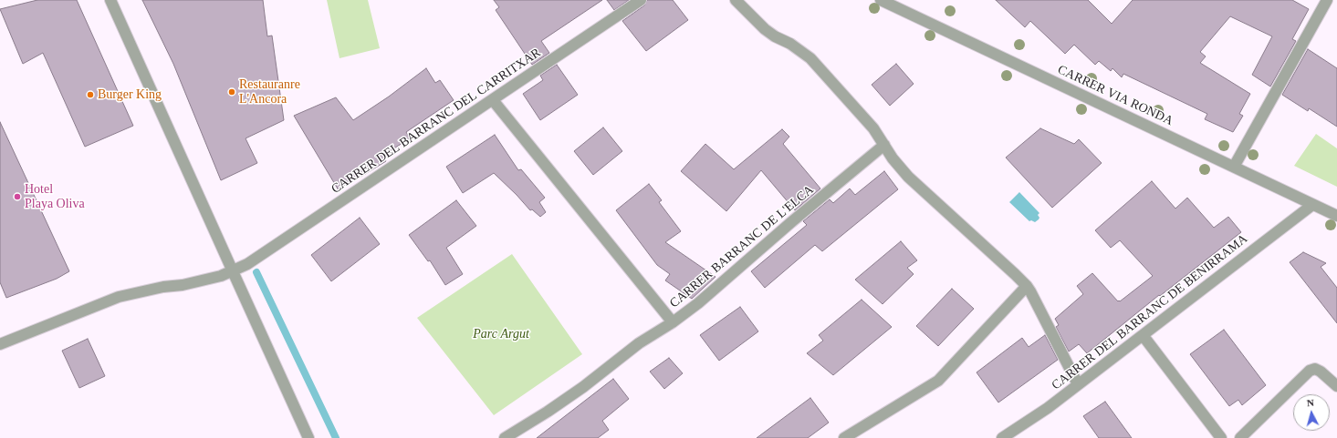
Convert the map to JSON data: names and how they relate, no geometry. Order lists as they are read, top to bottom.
{
  "streets": {
    "street": [
      "CARRER VIA RONDA",
      "CARRER DEL BARRANC DEL CARRITXAR",
      "CARRER BARRANC DE L'ELCA",
      "CARRER DEL BARRANC DE BENIRRAMA"
    ]
  },
  "crossings": [
    ["CARRER VIA RONDA", "CARRER DEL BARRANC DE BENIRRAMA"]
  ],
  "parks": ["Parc Argut"],
  "places": ["Restauranre L'Ancora", "Burger King", "Hotel Playa Oliva"],
  "north": "top"
}
